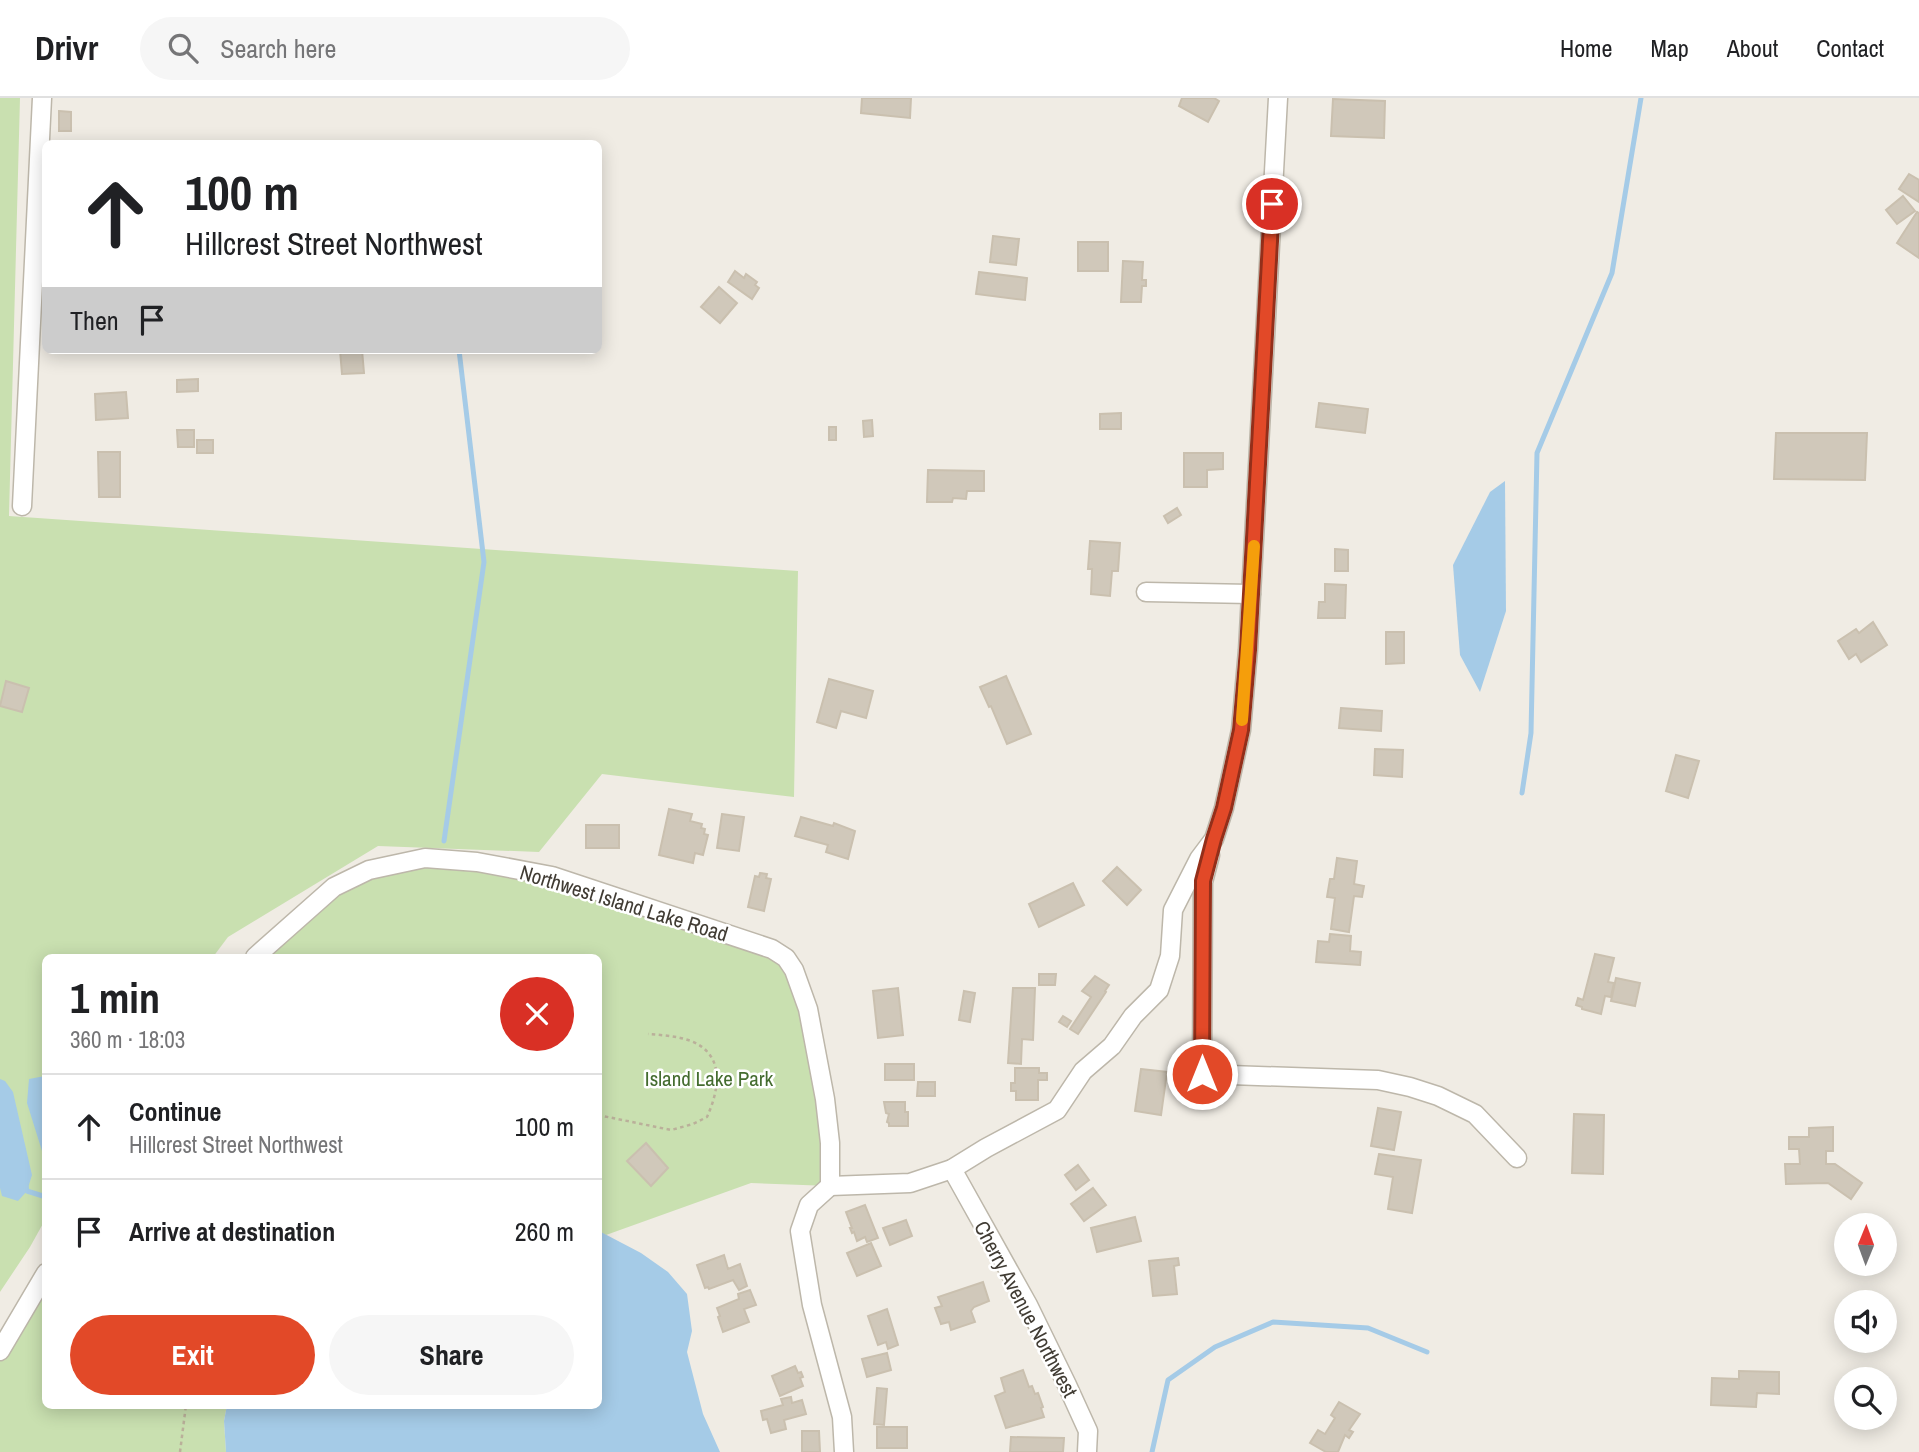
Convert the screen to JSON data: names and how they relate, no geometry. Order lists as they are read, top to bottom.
{
  "streets": {
    "street": ["Northwest Island Lake Road", "Cherry Avenue Northwest"]
  },
  "parks": ["Island Lake Park"],
  "north": "top",
  "page": {
    "header": "Drivr",
    "search": "Search here",
    "nav": [
      "Home",
      "Map",
      "About",
      "Contact"
    ],
    "turn": ["100 m", "Hillcrest Street Northwest"],
    "then": "Then",
    "heading": ["1 min", "360 m · 18:03"],
    "list": [
      {
        "name": "Continue",
        "note": "Hillcrest Street Northwest",
        "value": "100 m"
      },
      {
        "name": "Arrive at destination",
        "value": "260 m"
      }
    ],
    "buttons": ["Exit", "Share"]
  }
}
